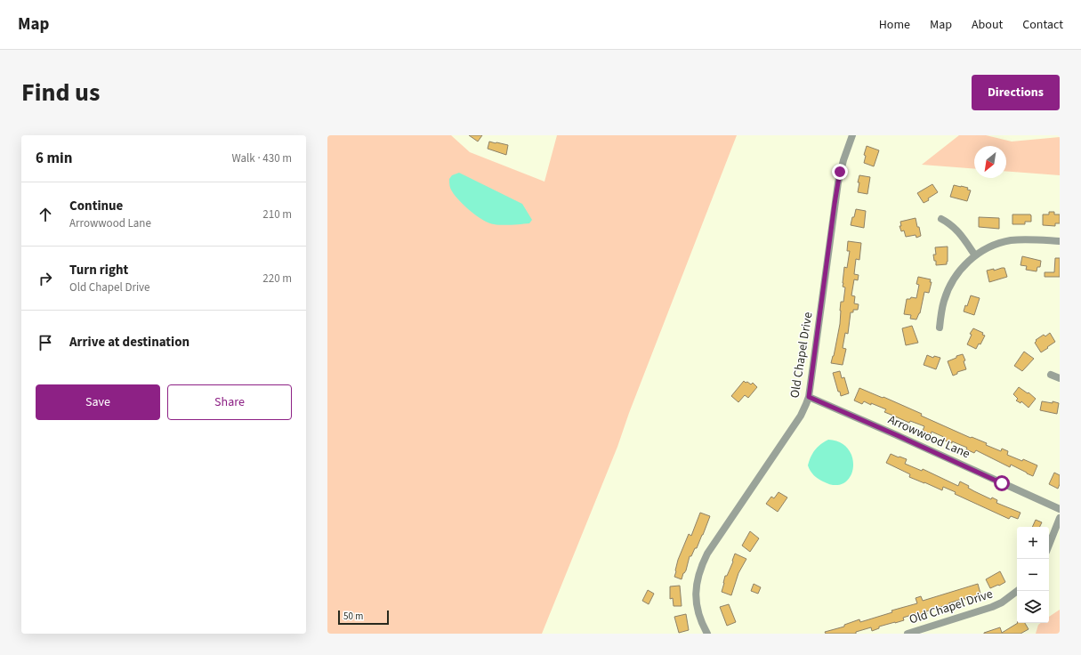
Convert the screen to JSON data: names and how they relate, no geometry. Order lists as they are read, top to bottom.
{
  "streets": {
    "street": ["Old Chapel Drive", "Arrowwood Lane"]
  },
  "crossings": [
    ["Old Chapel Drive", "Arrowwood Lane"]
  ],
  "scale_bar": "50 m",
  "north": "bottom left",
  "page": {
    "header": "Map",
    "nav": [
      "Home",
      "Map",
      "About",
      "Contact"
    ],
    "title": "Find us",
    "buttons": [
      "Directions",
      ["Save", "Share"]
    ],
    "heading": ["6 min", "Walk · 430 m"],
    "list": [
      ["Continue", "Arrowwood Lane", "210 m"],
      ["Turn right", "Old Chapel Drive", "220 m"],
      "Arrive at destination"
    ],
    "map_buttons": ["+", "−"],
    "scale": "50 m"
  }
}
